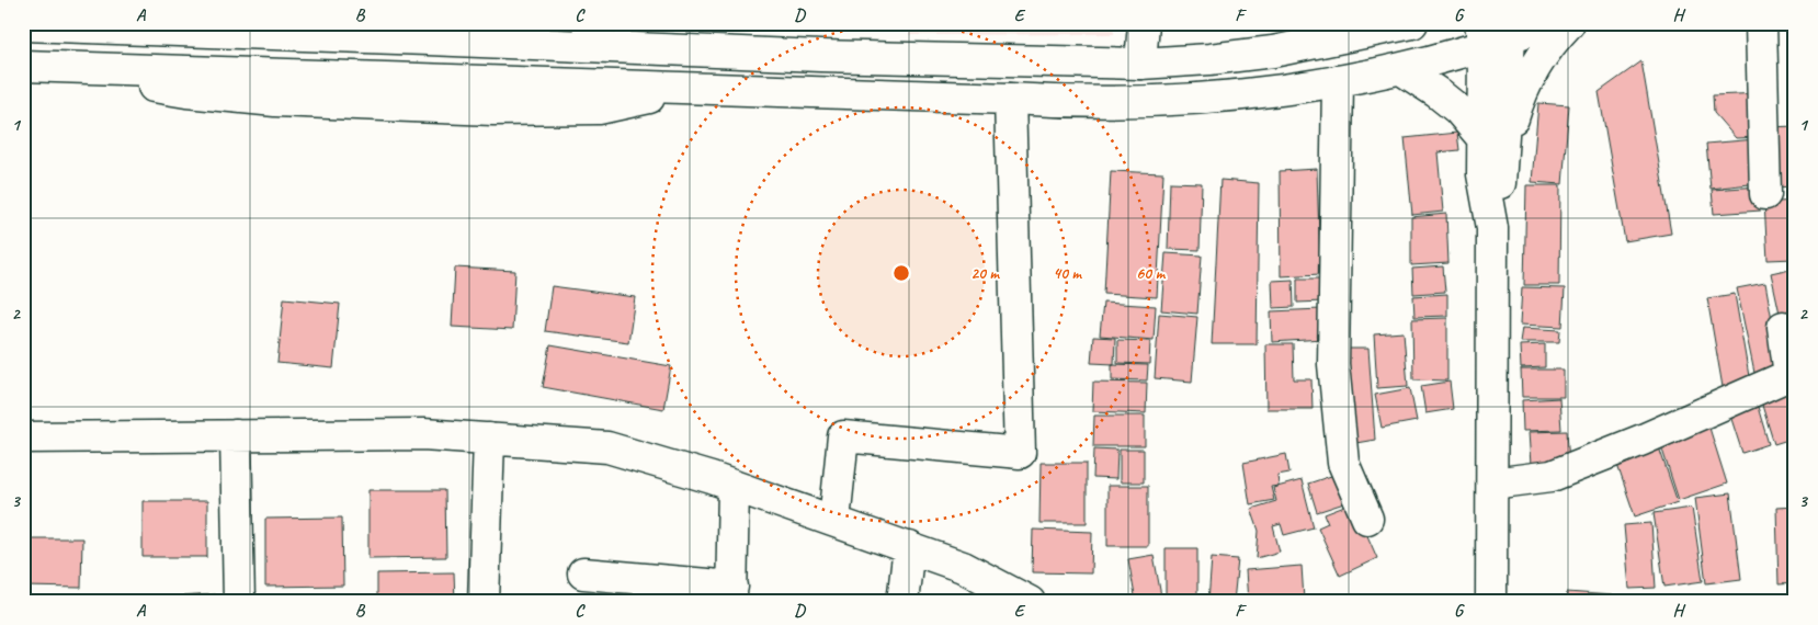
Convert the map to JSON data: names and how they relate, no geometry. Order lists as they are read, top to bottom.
{
  "grid": {
    "columns": [
      "A",
      "B",
      "C",
      "D",
      "E",
      "F",
      "G",
      "H"
    ],
    "rows": ["1", "2", "3"]
  },
  "rings": ["20 m", "40 m", "60 m"]
}
